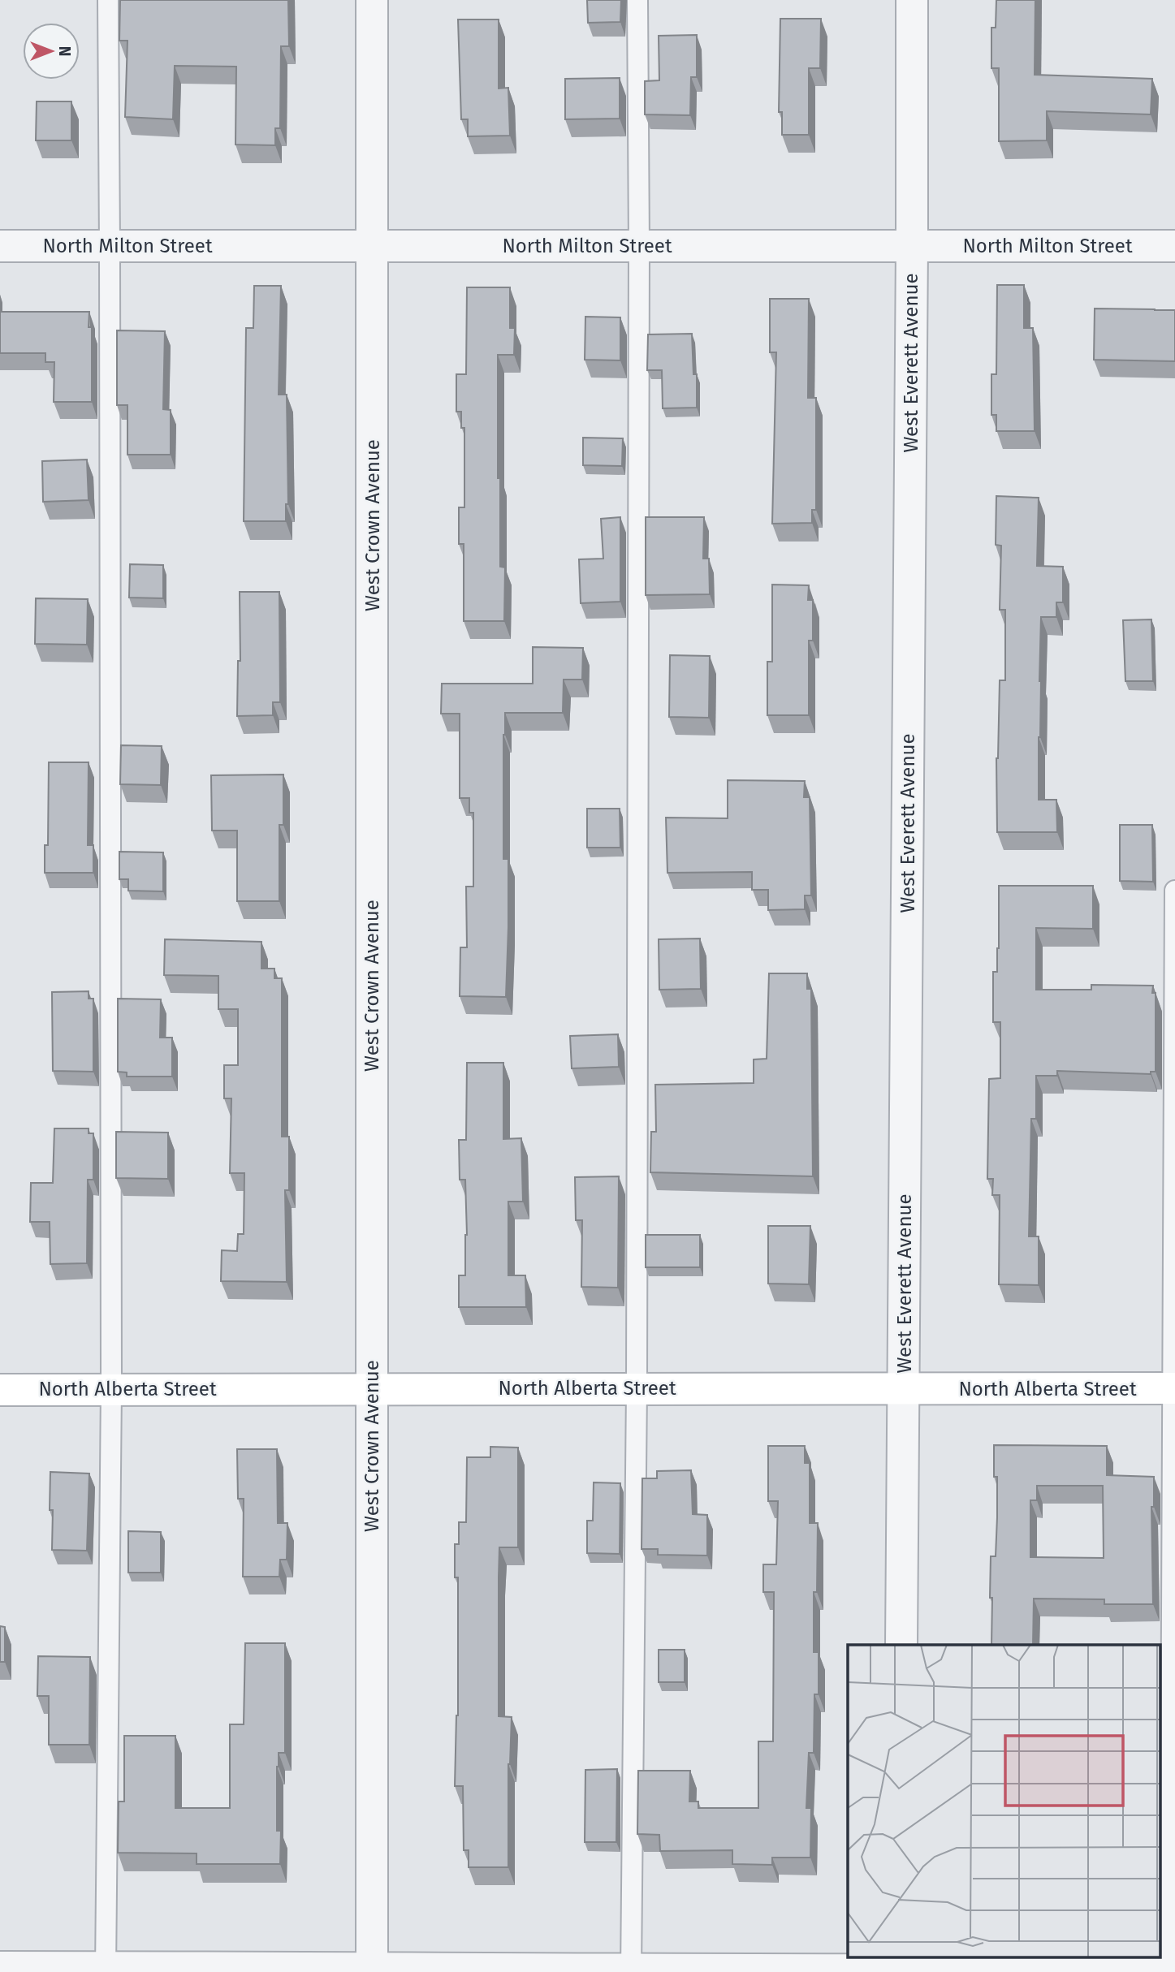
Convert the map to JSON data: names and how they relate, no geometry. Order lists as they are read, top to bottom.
{
  "streets": {
    "main road": ["North Alberta Street"],
    "street": ["North Milton Street", "West Everett Avenue", "West Crown Avenue"]
  },
  "crossings": [
    ["North Milton Street", "West Everett Avenue"],
    ["North Milton Street", "West Crown Avenue"],
    ["West Everett Avenue", "North Alberta Street"],
    ["West Crown Avenue", "North Alberta Street"]
  ],
  "north": "right"
}
